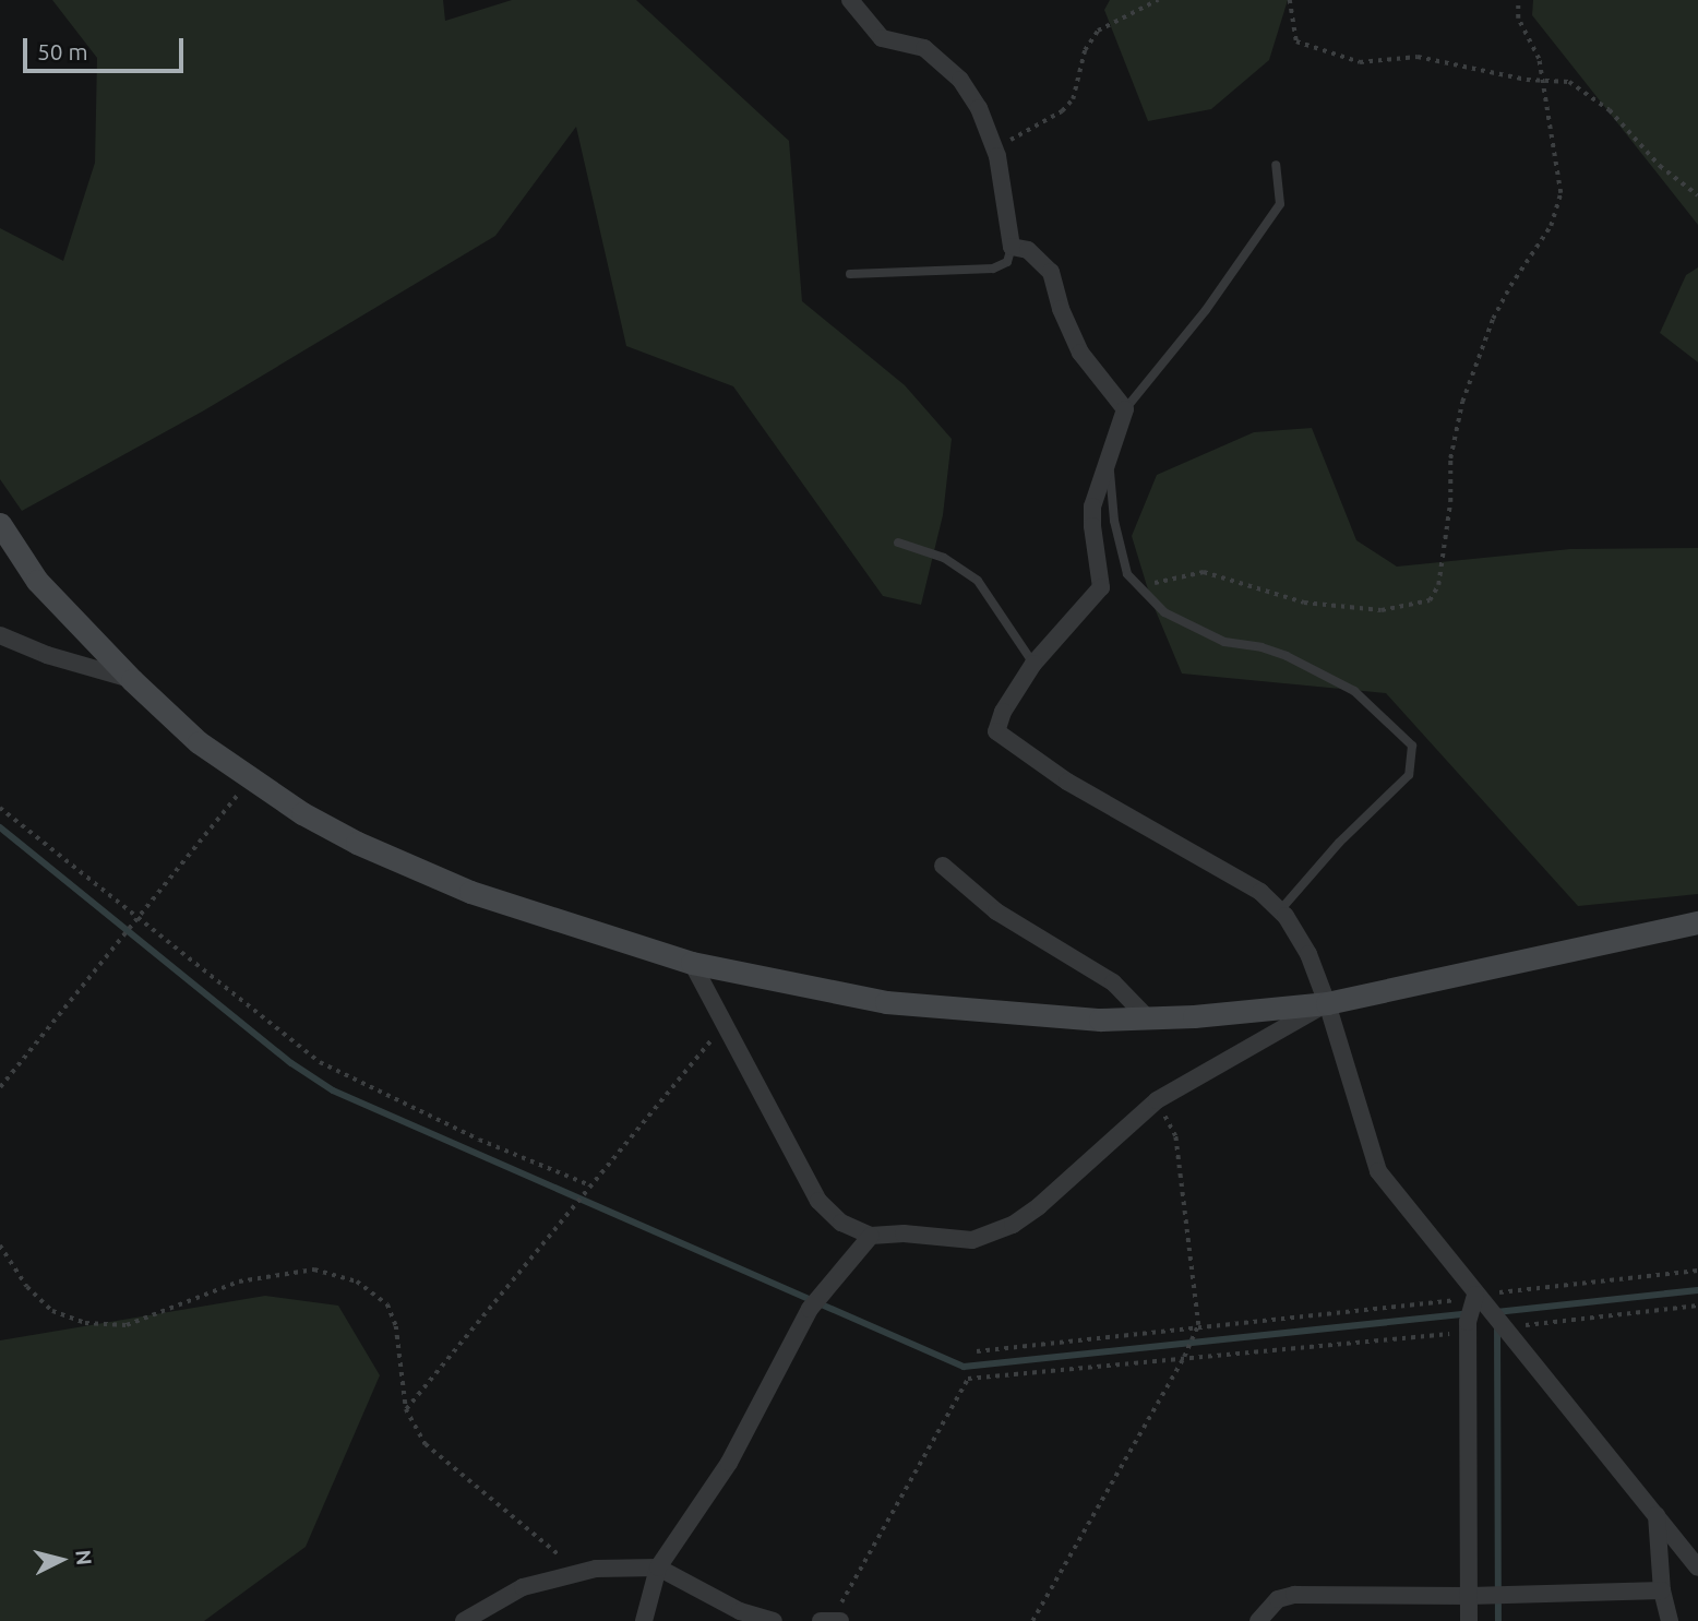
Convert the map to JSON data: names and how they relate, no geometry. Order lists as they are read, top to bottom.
{
  "scale_bar": "50 m",
  "north": "right"
}
